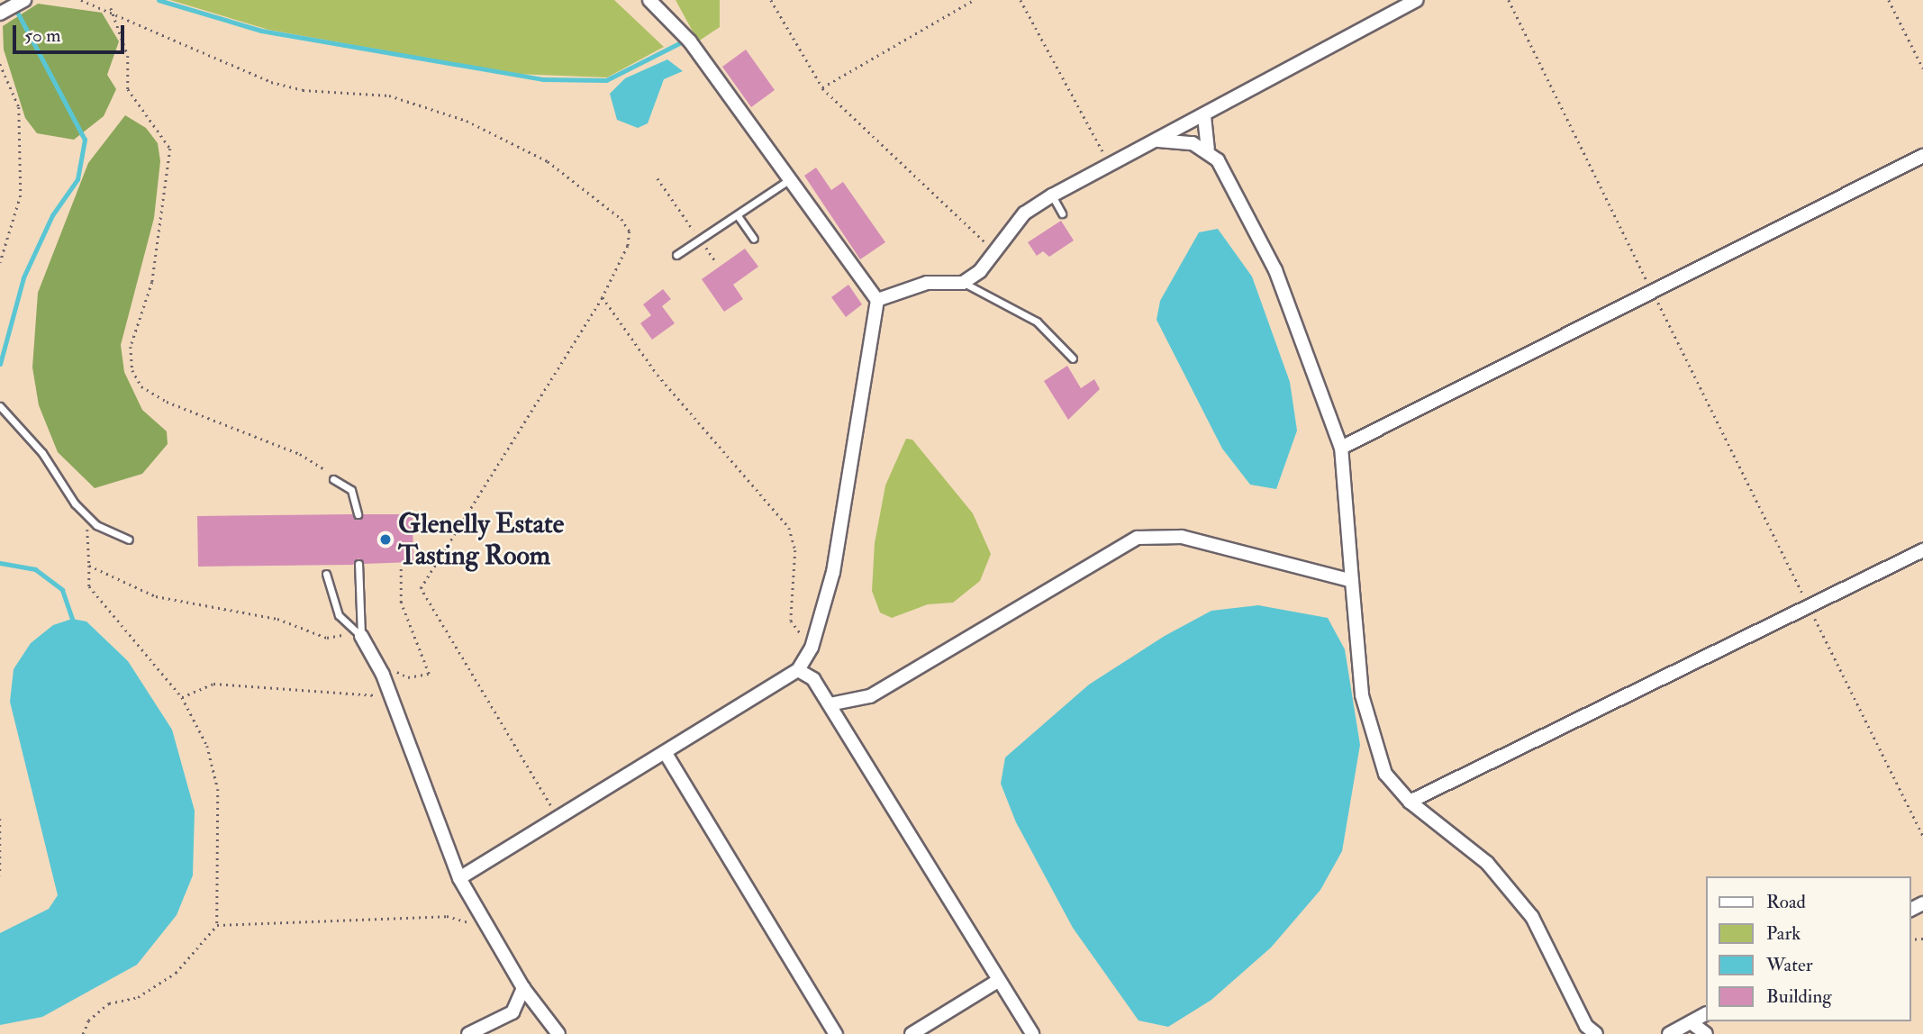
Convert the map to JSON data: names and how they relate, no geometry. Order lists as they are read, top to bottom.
{
  "places": ["Glenelly Estate Tasting Room"],
  "legend": [
    "Road",
    "Park",
    "Water",
    "Building"
  ],
  "scale_bar": "50 m"
}
